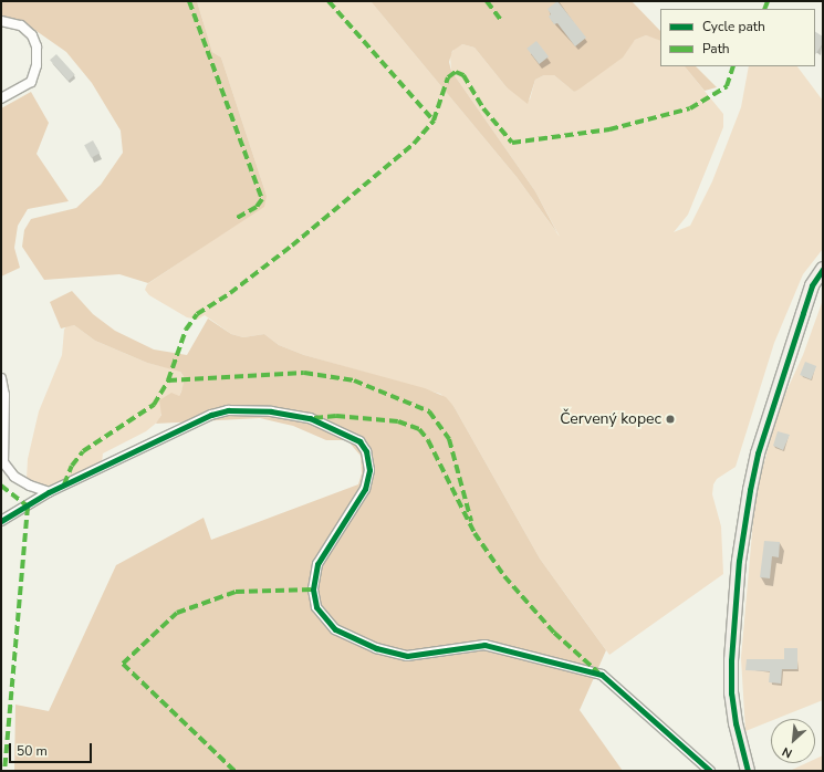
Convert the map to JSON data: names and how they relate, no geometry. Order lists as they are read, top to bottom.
{
  "places": ["Červený kopec"],
  "legend": ["Cycle path", "Path"],
  "scale_bar": "50 m",
  "north": "bottom left"
}
